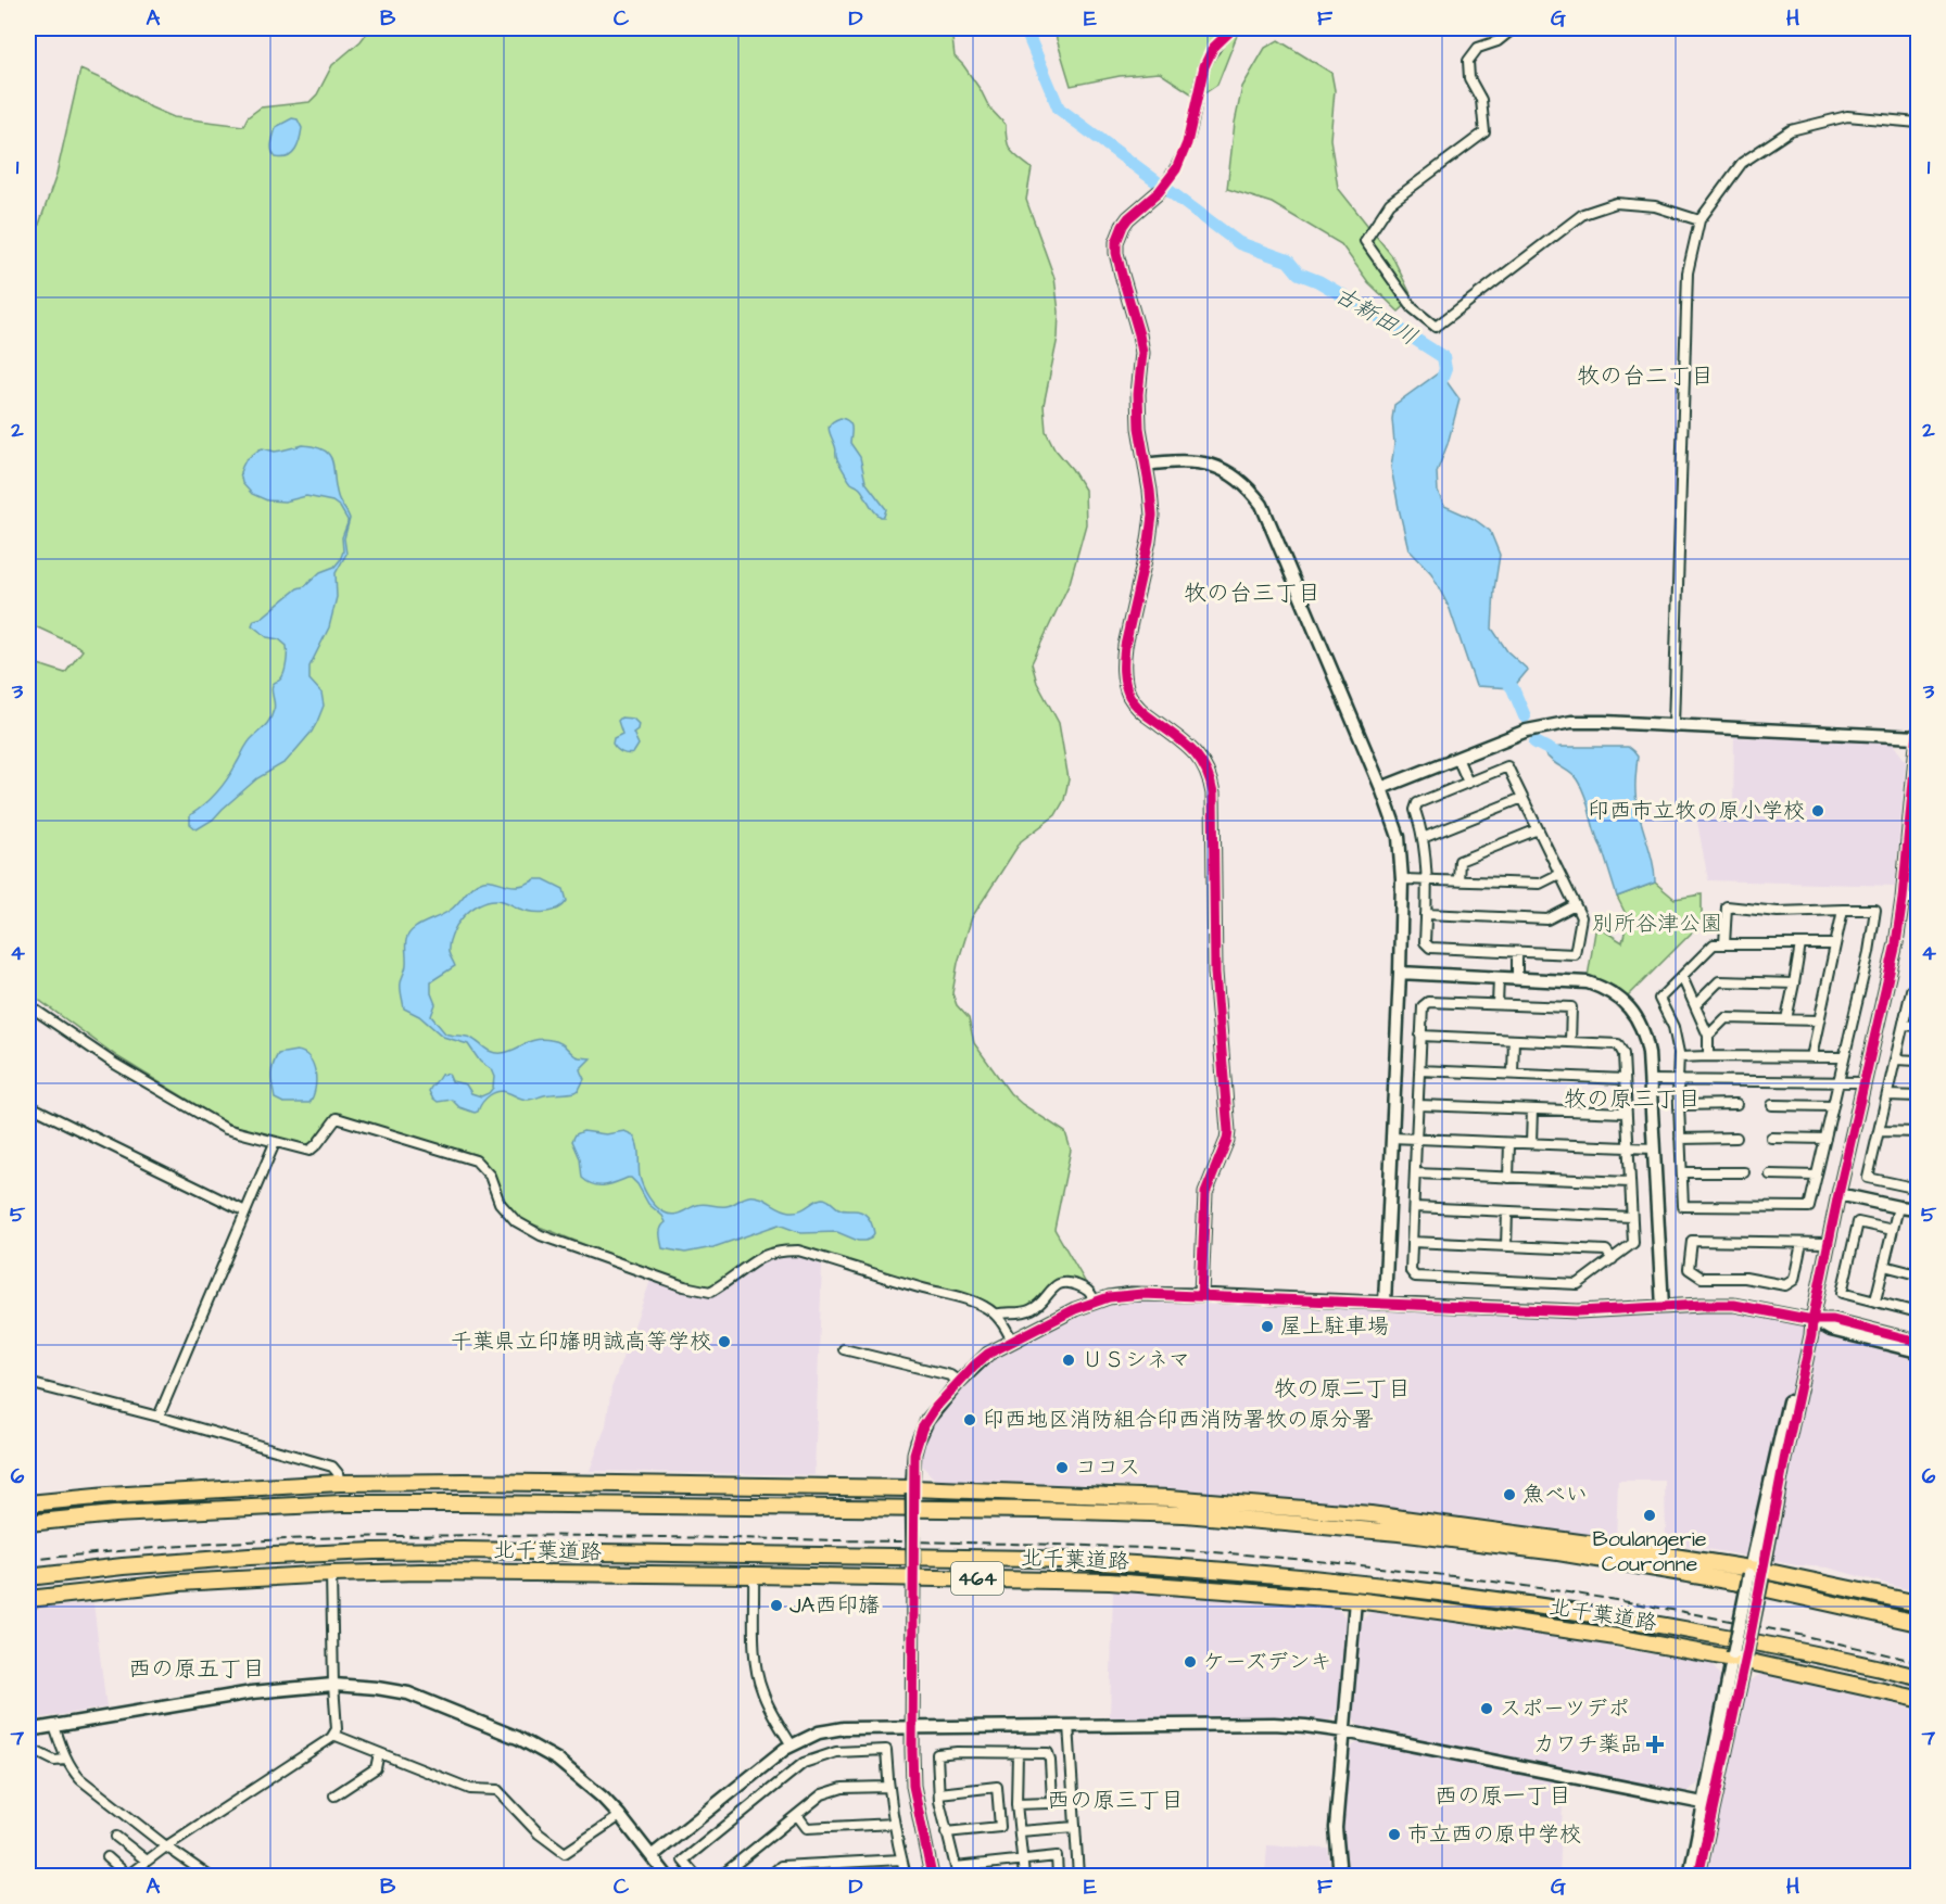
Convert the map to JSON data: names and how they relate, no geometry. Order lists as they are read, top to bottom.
{
  "streets": {
    "highway": ["北千葉道路", "464"]
  },
  "districts": [
    "牧の台二丁目",
    "牧の台三丁目",
    "牧の原三丁目",
    "牧の原二丁目",
    "西の原五丁目",
    "西の原一丁目",
    "西の原三丁目"
  ],
  "water": ["古新田川"],
  "parks": ["別所谷津公園"],
  "places": {
    "other": [
      "印西市立牧の原小学校",
      "屋上駐車場",
      "千葉県立印旛明誠高等学校",
      "ＵＳシネマ",
      "印西地区消防組合印西消防署牧の原分署",
      "ココス",
      "魚べい",
      "Boulangerie Couronne",
      "JA西印旛",
      "ケーズデンキ",
      "スポーツデポ",
      "市立西の原中学校"
    ],
    "health": ["カワチ薬品"]
  },
  "grid": {
    "columns": [
      "A",
      "B",
      "C",
      "D",
      "E",
      "F",
      "G",
      "H"
    ],
    "rows": [
      "1",
      "2",
      "3",
      "4",
      "5",
      "6",
      "7"
    ]
  }
}
